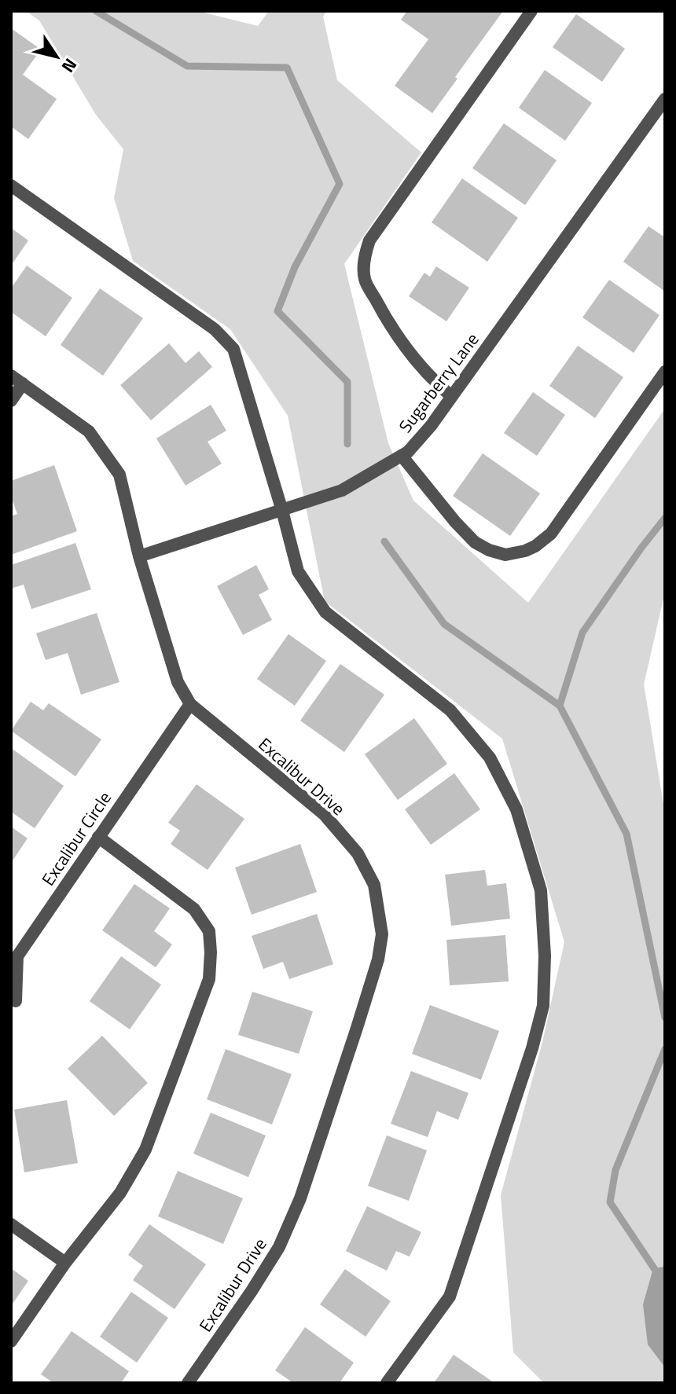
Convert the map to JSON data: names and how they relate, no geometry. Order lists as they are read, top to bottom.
{
  "streets": {
    "street": ["Sugarberry Lane", "Excalibur Drive", "Excalibur Circle"]
  },
  "crossings": [
    ["Sugarberry Lane", "Excalibur Drive"],
    ["Excalibur Drive", "Excalibur Circle"]
  ],
  "north": "bottom right"
}
